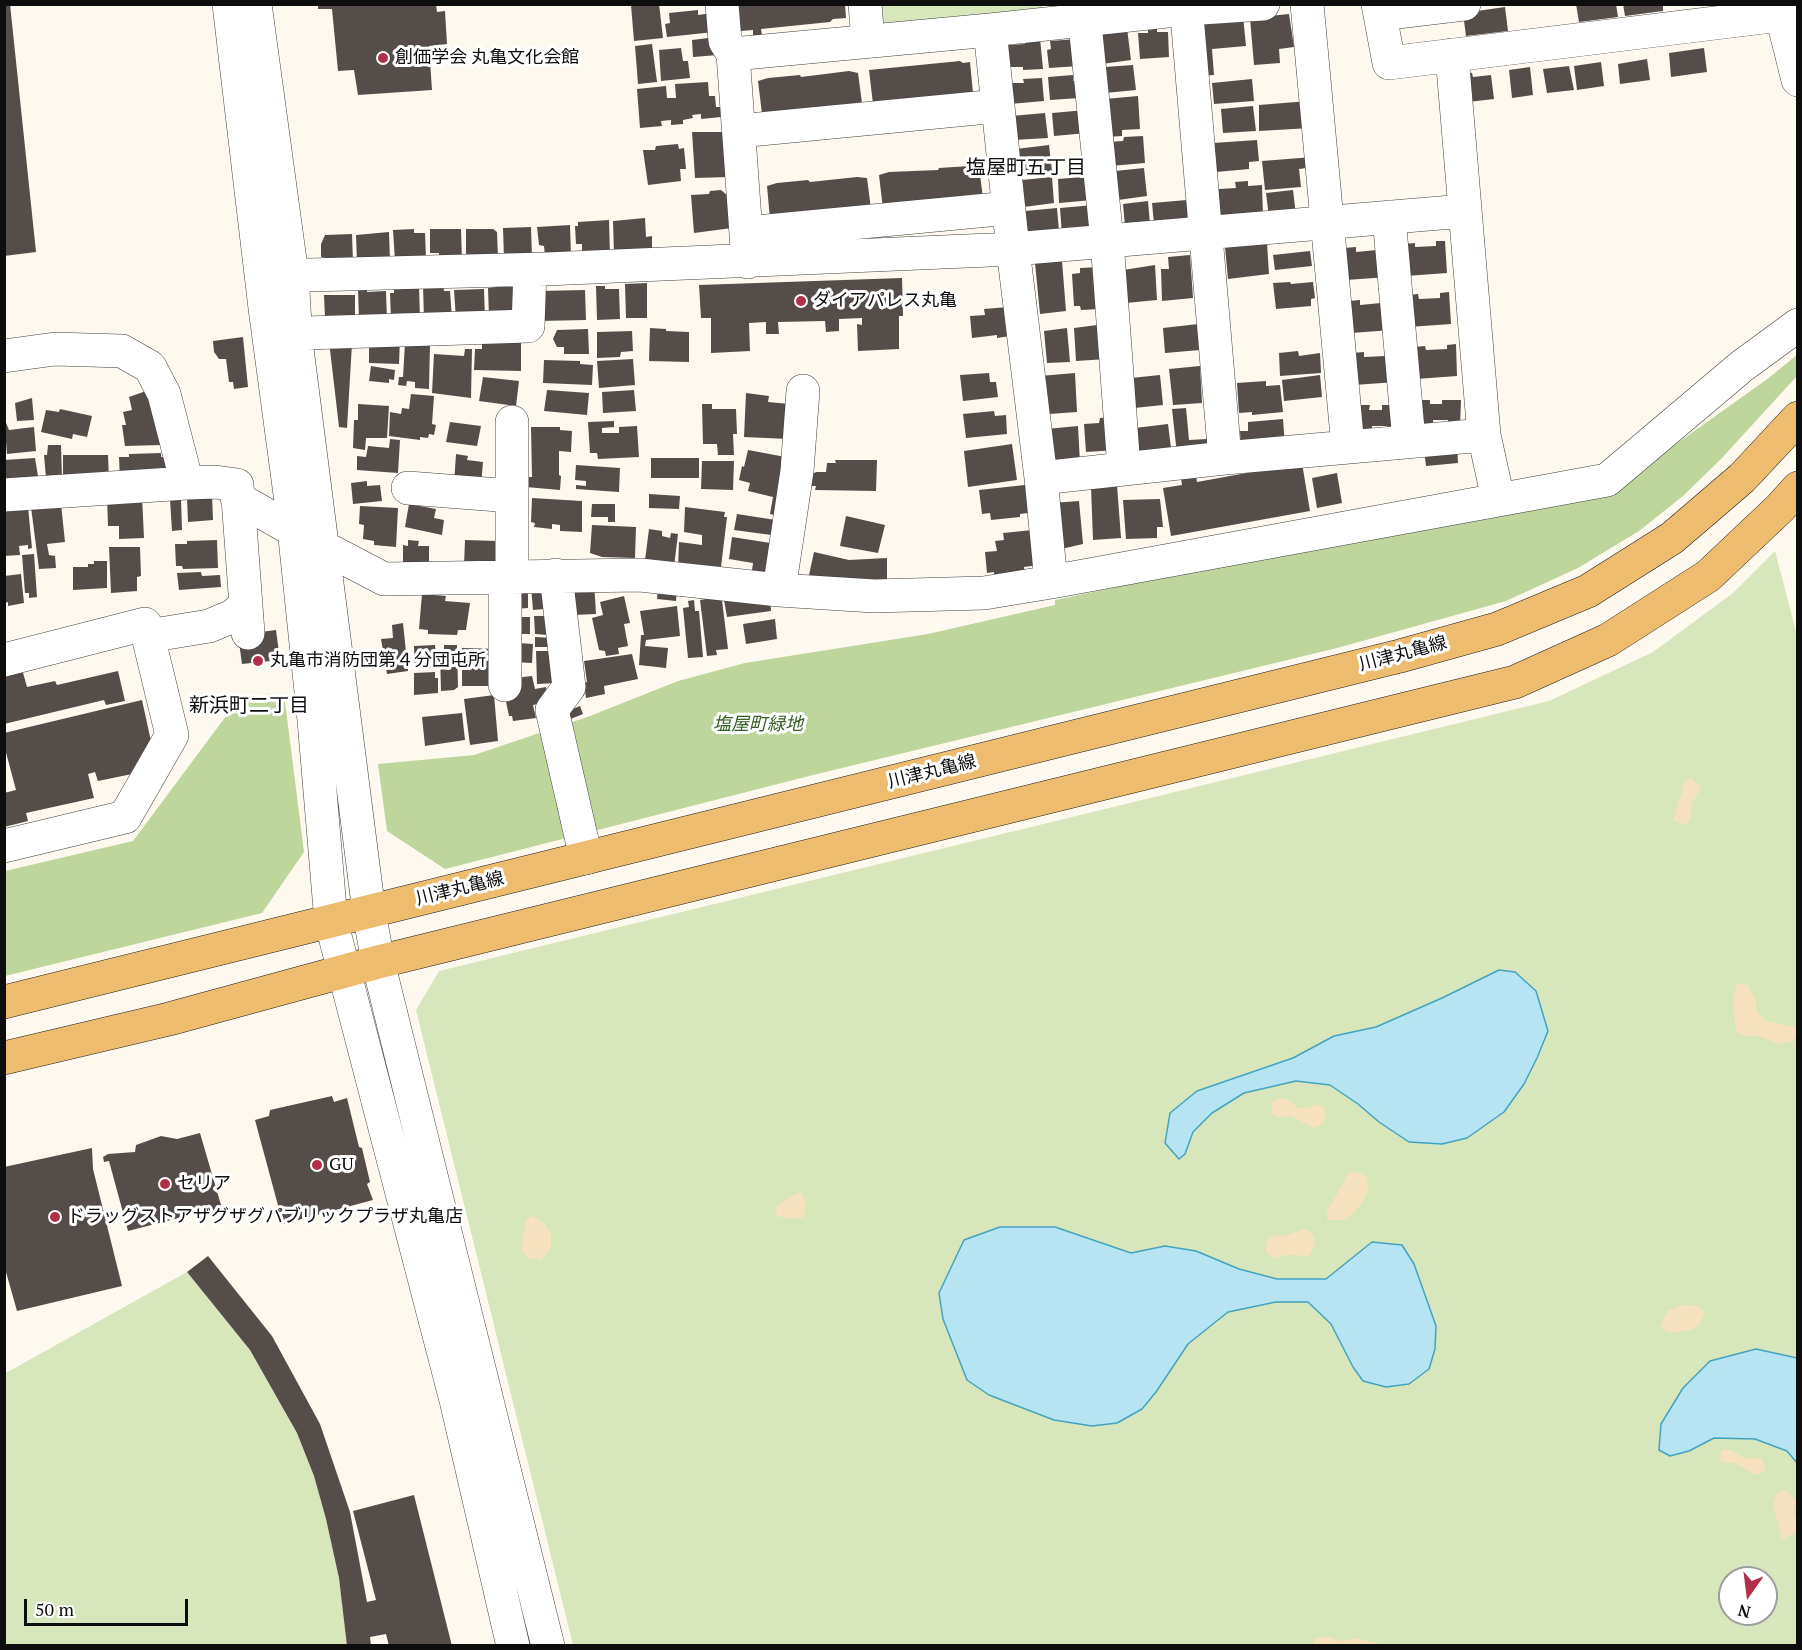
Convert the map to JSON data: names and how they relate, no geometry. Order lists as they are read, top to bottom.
{
  "streets": {
    "main road": ["川津丸亀線"]
  },
  "districts": ["塩屋町五丁目", "新浜町二丁目"],
  "parks": ["塩屋町緑地"],
  "places": [
    "創価学会 丸亀文化会館",
    "ダイアパレス丸亀",
    "丸亀市消防団第４分団屯所",
    "GU",
    "セリア",
    "ドラッグストアザグザグパブリックプラザ丸亀店"
  ],
  "scale_bar": "50 m",
  "north": "bottom"
}
